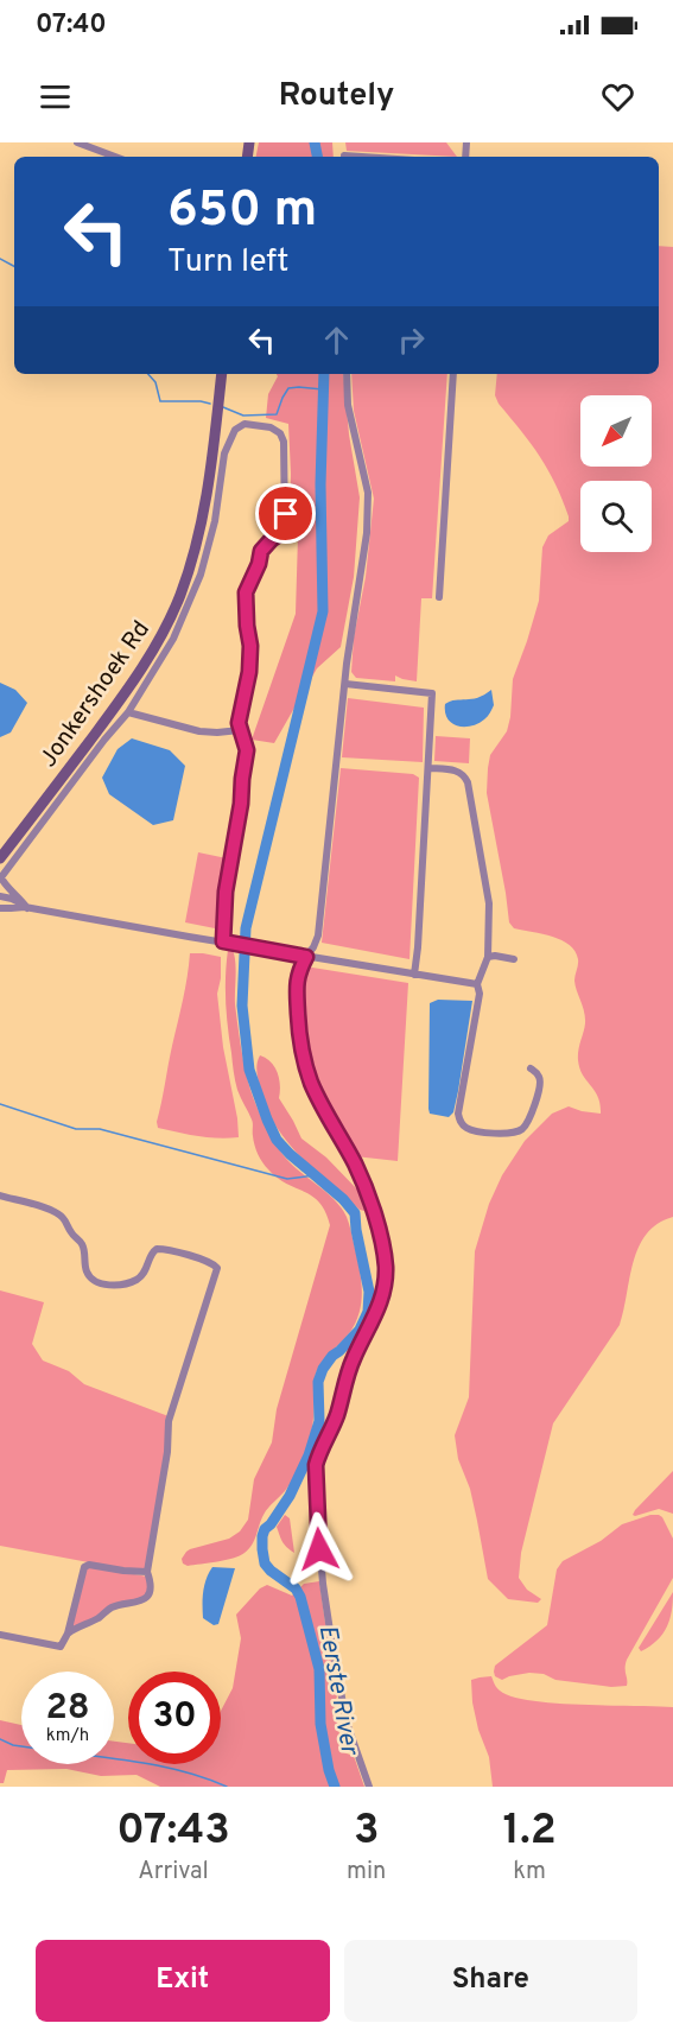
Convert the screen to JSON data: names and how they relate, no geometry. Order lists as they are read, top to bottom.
{
  "streets": {
    "street": ["Jonkershoek Rd"]
  },
  "water": ["Eerste River"],
  "north": "bottom left",
  "page": {
    "status": "07:40",
    "header": "Routely",
    "turn": ["650 m", "Turn left"],
    "speed": "28 km/h",
    "limit": "30",
    "eta": [
      "07:43",
      "Arrival",
      "3",
      "min",
      "1.2",
      "km"
    ],
    "buttons": ["Exit", "Share"]
  }
}
